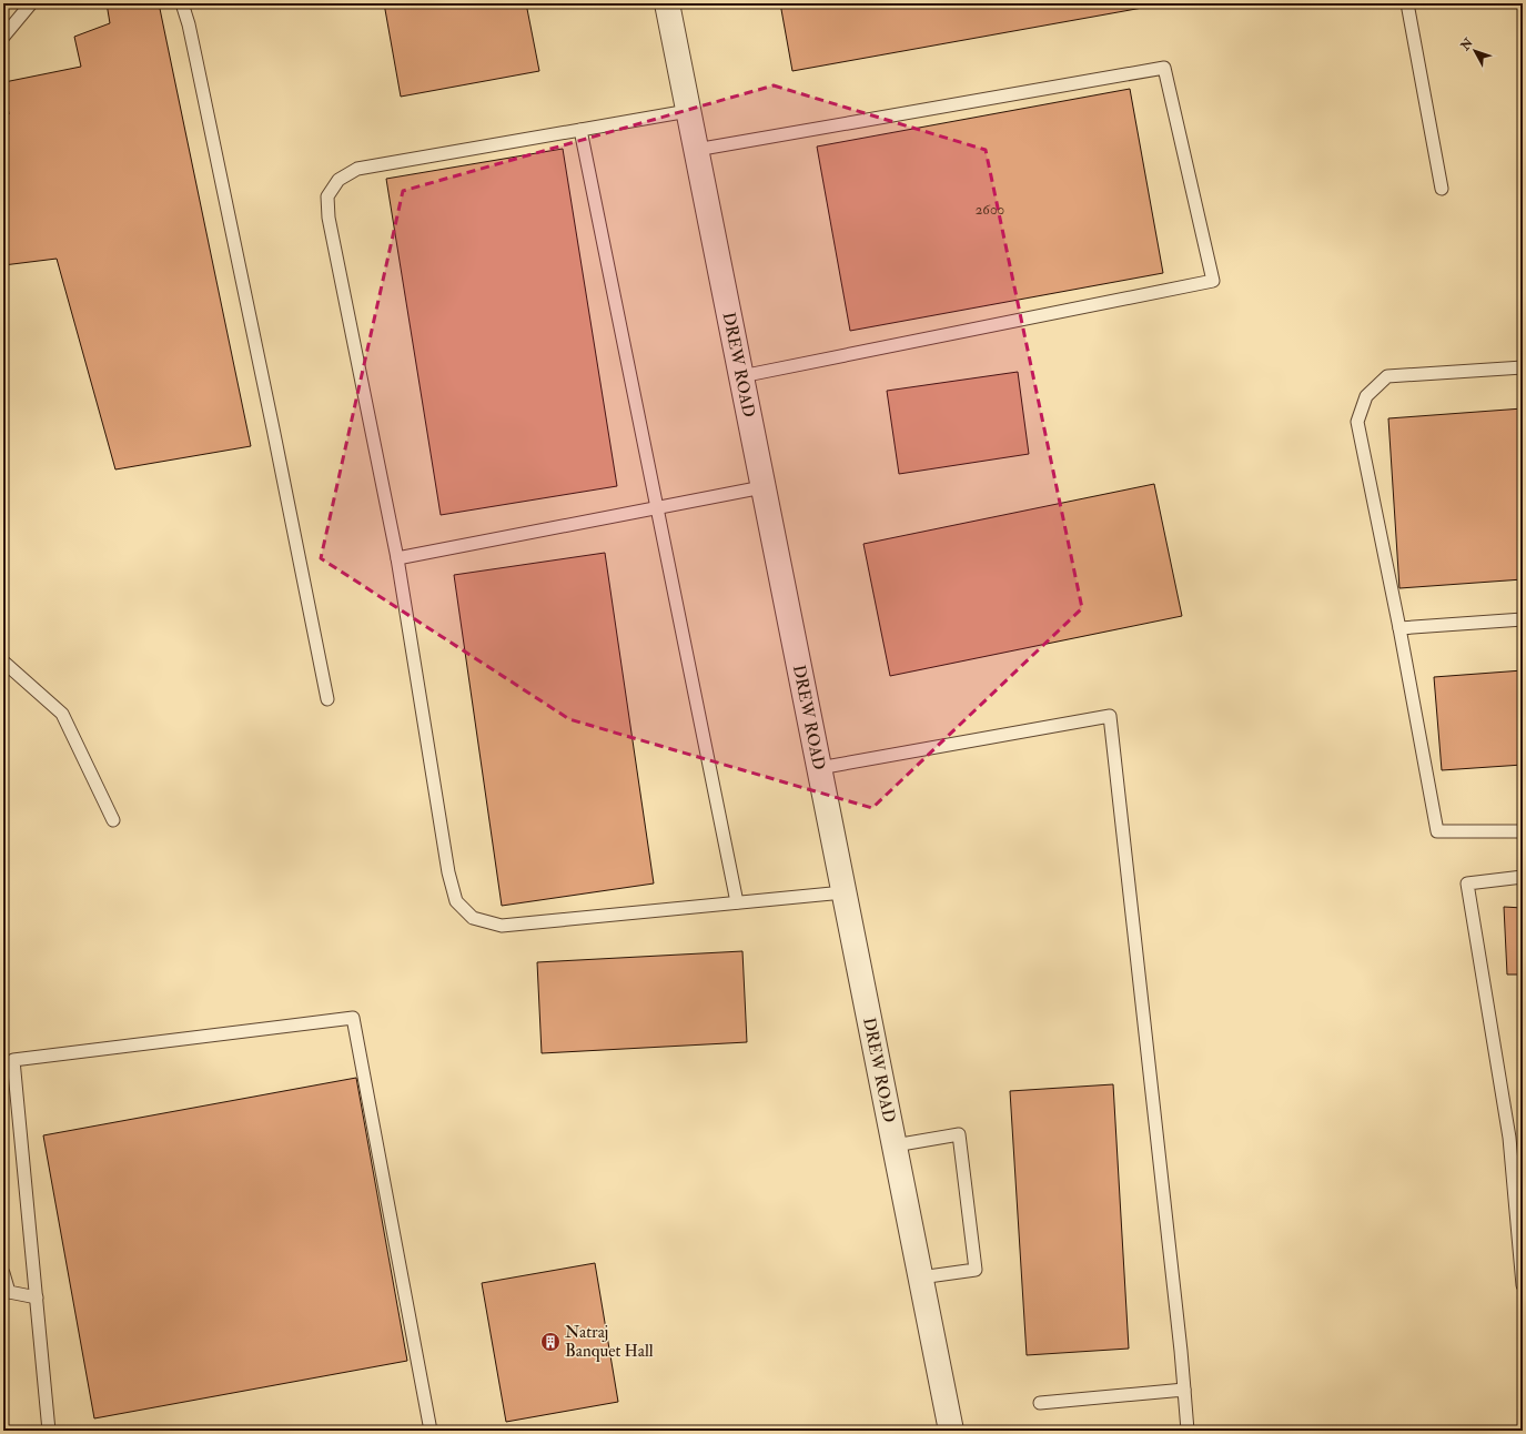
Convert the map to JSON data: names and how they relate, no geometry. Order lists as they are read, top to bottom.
{
  "streets": {
    "street": ["DREW ROAD"]
  },
  "places": {
    "building": ["Natraj Banquet Hall"]
  },
  "house_numbers": ["2600"],
  "north": "top left"
}
